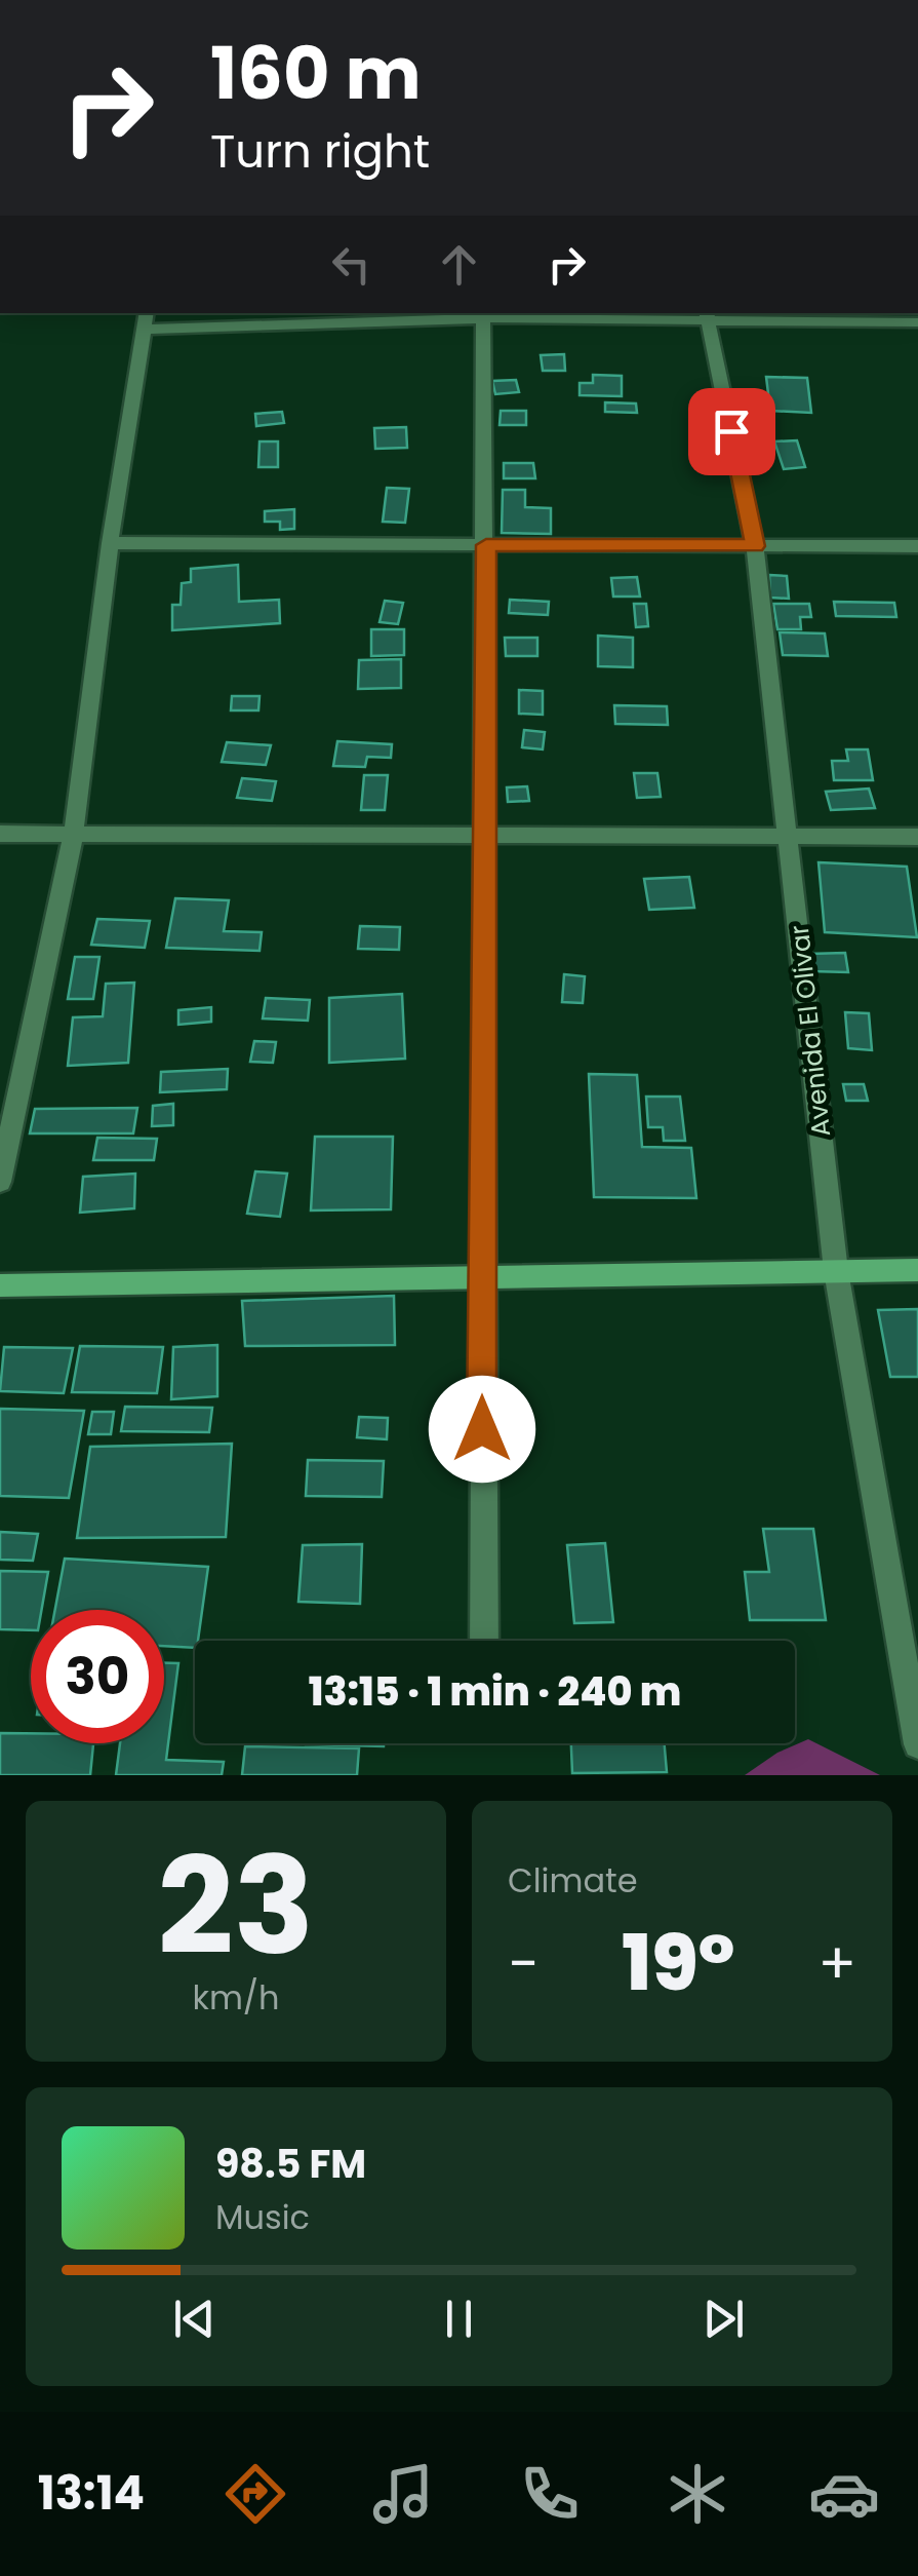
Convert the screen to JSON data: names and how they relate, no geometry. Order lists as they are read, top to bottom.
{
  "streets": {
    "street": ["Avenida El Olivar"]
  },
  "page": {
    "turn": ["160 m", "Turn right"],
    "limit": "30",
    "trip": "13:15 · 1 min · 240 m",
    "tile": [
      ["23", "km/h"],
      "Climate"
    ],
    "heat": ["−", "19°", "+"],
    "song": ["98.5 FM", "Music"],
    "tabs": "13:14"
  }
}
